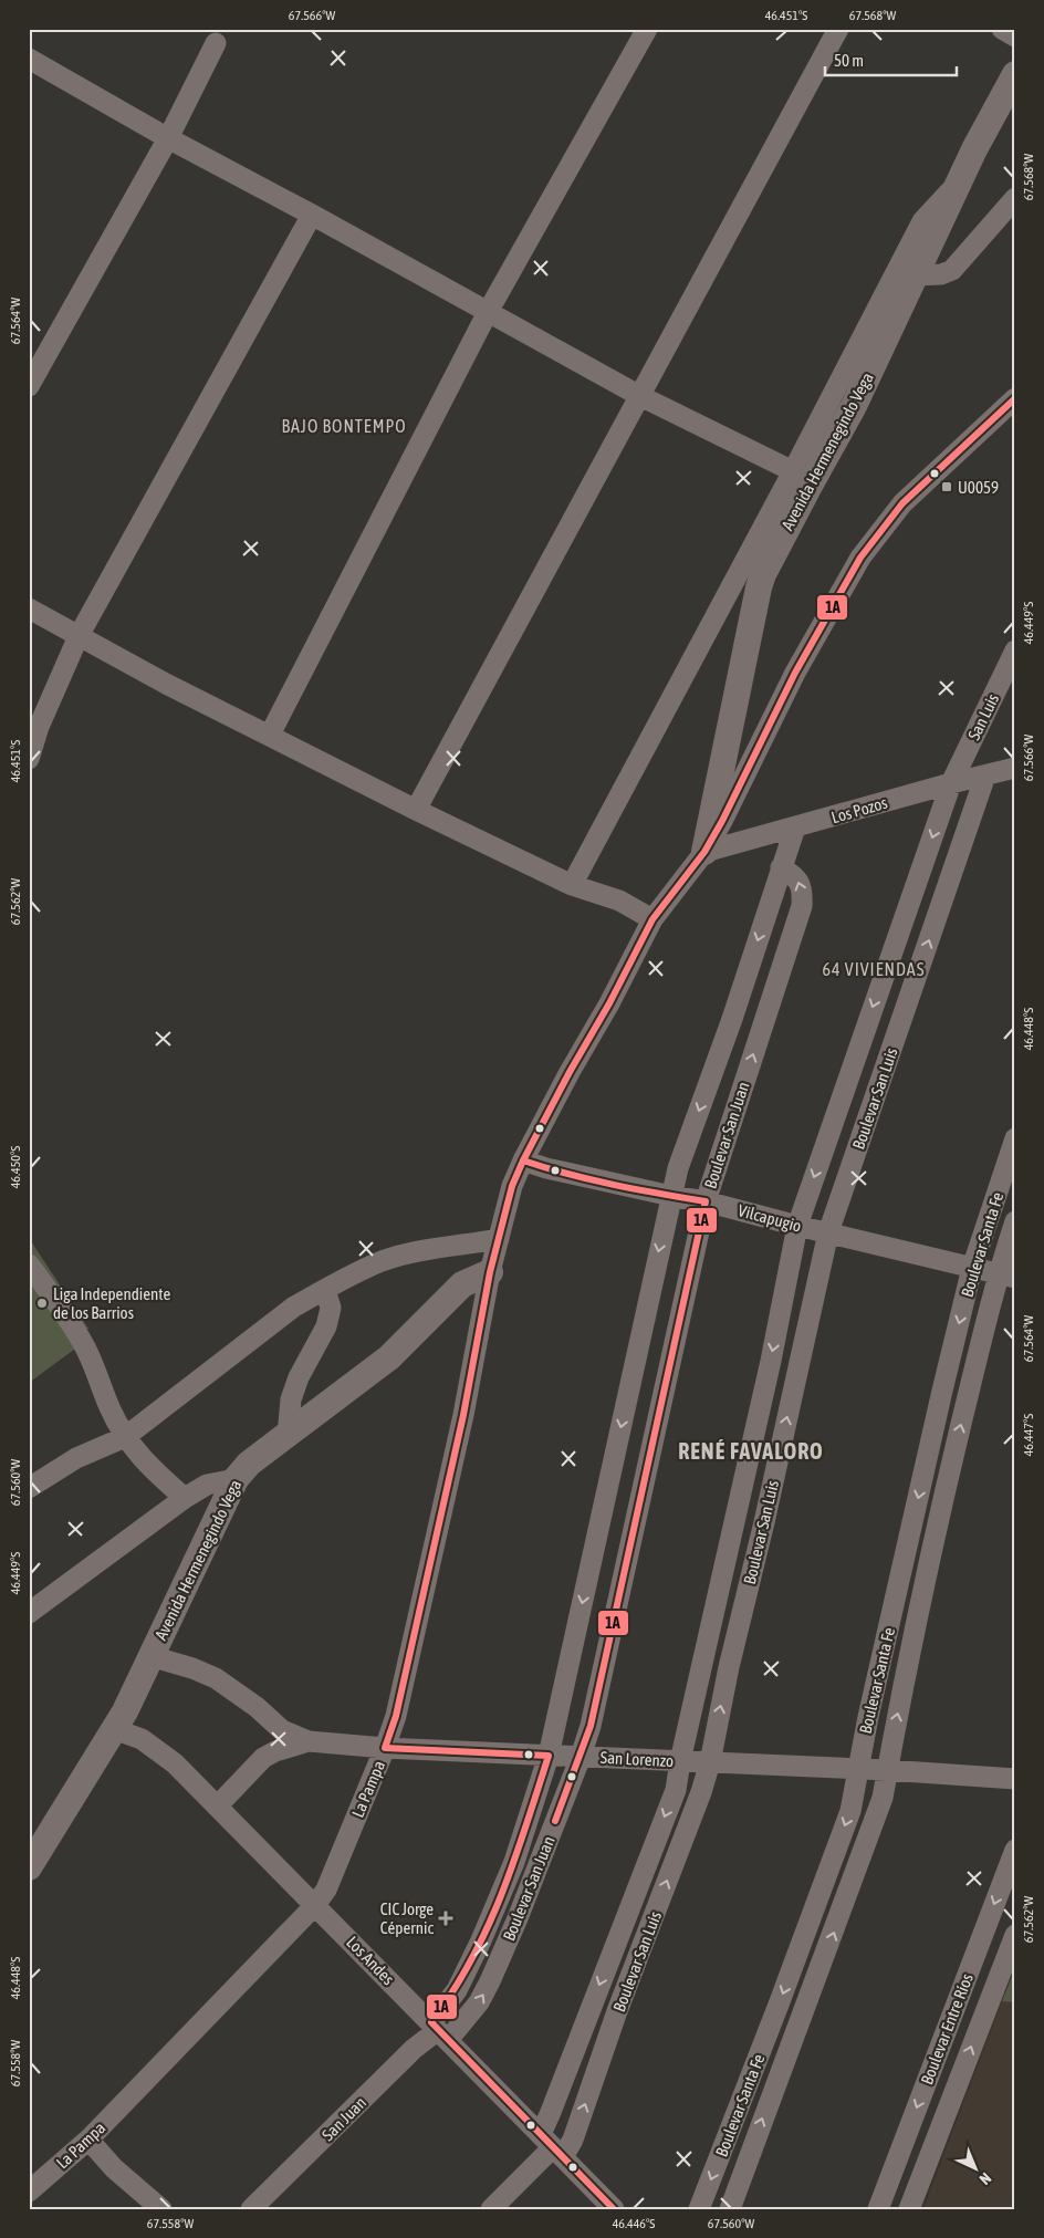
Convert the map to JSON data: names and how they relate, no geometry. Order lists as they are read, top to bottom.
{
  "streets": {
    "street": [
      "Avenida Hermenegindo Vega",
      "San Luis",
      "Los Pozos",
      "Boulevar San Luis",
      "Boulevar San Juan",
      "Vilcapugio",
      "Boulevar Santa Fe",
      "San Lorenzo",
      "La Pampa",
      "Los Andes",
      "Boulevar Entre Ríos",
      "San Juan"
    ]
  },
  "crossings": [
    ["Avenida Hermenegindo Vega", "Los Pozos"],
    ["Avenida Hermenegindo Vega", "San Lorenzo"],
    ["Avenida Hermenegindo Vega", "La Pampa"],
    ["Avenida Hermenegindo Vega", "Los Andes"],
    ["San Luis", "Los Pozos"],
    ["San Luis", "Boulevar San Luis"],
    ["Los Pozos", "Boulevar San Luis"],
    ["Los Pozos", "Boulevar San Juan"],
    ["Los Pozos", "La Pampa"],
    ["Boulevar San Luis", "Vilcapugio"],
    ["Boulevar San Luis", "San Lorenzo"],
    ["Boulevar San Luis", "Los Andes"],
    ["Boulevar San Juan", "Vilcapugio"],
    ["Boulevar San Juan", "San Lorenzo"],
    ["Boulevar San Juan", "Los Andes"],
    ["Boulevar San Juan", "San Juan"],
    ["Vilcapugio", "Boulevar Santa Fe"],
    ["Vilcapugio", "La Pampa"],
    ["Boulevar Santa Fe", "San Lorenzo"],
    ["San Lorenzo", "La Pampa"],
    ["La Pampa", "Los Andes"],
    ["Los Andes", "San Juan"]
  ],
  "districts": ["BAJO BONTEMPO", "64 VIVIENDAS", "RENÉ FAVALORO"],
  "places": {
    "transit": ["U0059"],
    "other": ["Liga Independiente de los Barrios"],
    "health": ["CIC Jorge Cépernic"]
  },
  "lines": ["transit line 1A"],
  "scale_bar": "50 m",
  "north": "bottom right",
  "coordinates": [
    "67.566°W",
    "46.451°S",
    "67.568°W",
    "67.564°W",
    "46.449°S",
    "67.562°W",
    "46.448°S",
    "46.450°S",
    "46.447°S",
    "67.560°W",
    "67.558°W",
    "46.446°S"
  ]
}
